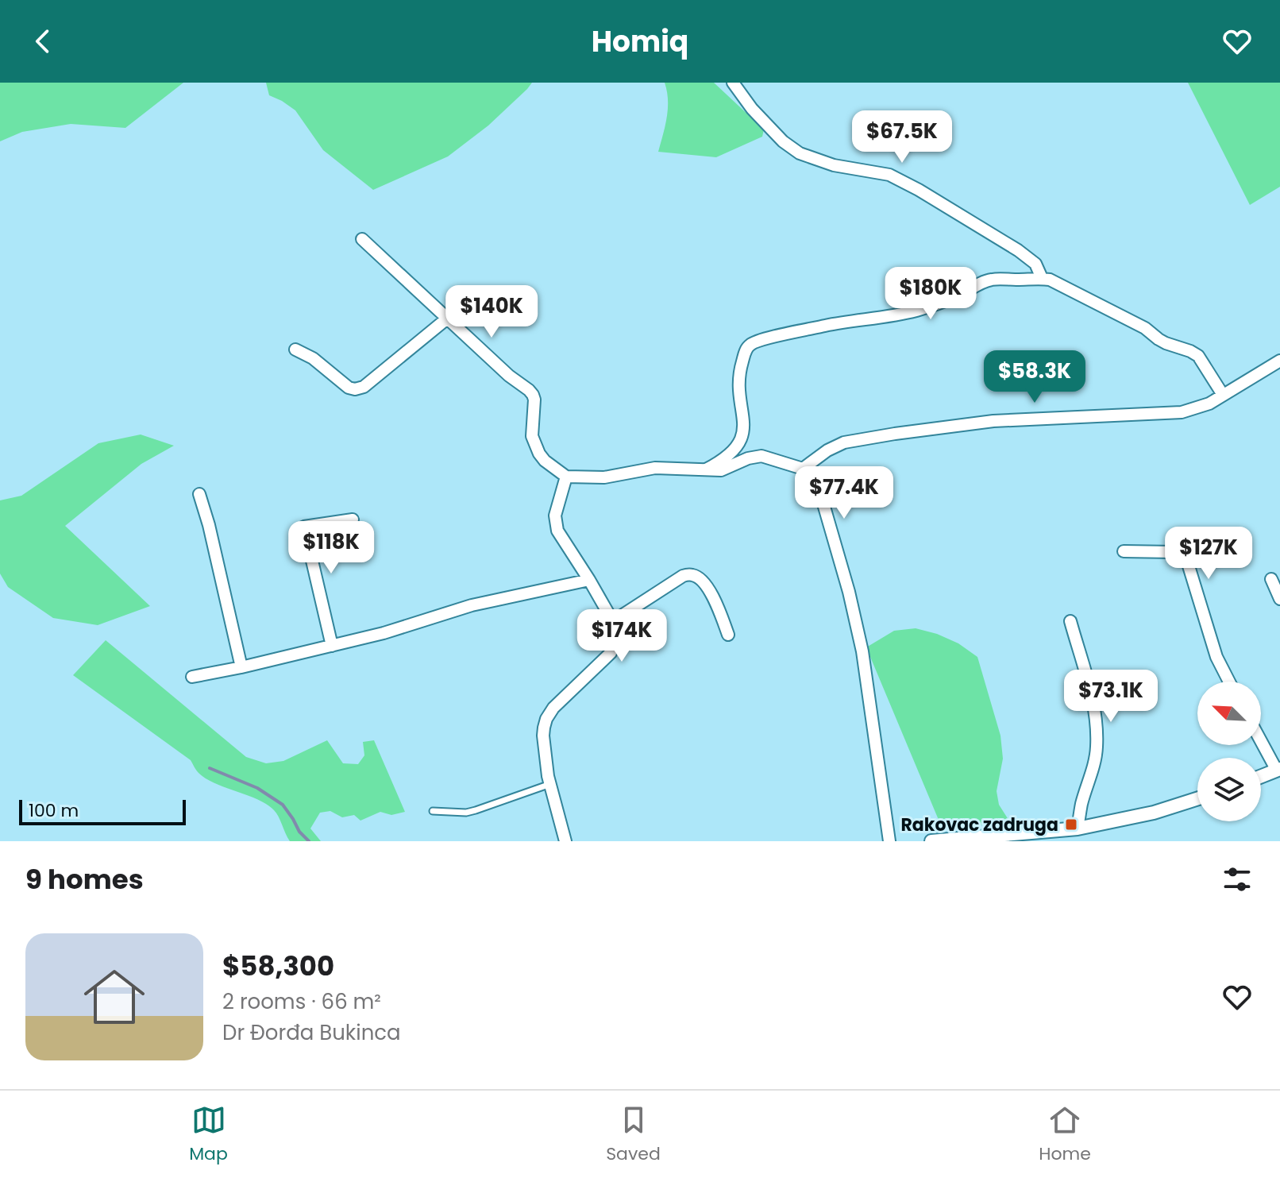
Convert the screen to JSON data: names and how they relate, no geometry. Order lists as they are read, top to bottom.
{
  "places": {
    "transit": ["Rakovac zadruga"]
  },
  "scale_bar": "100 m",
  "north": "top left",
  "page": {
    "header": "Homiq",
    "price": [
      "$67.5K",
      "$180K",
      "$140K",
      "$58.3K",
      "$77.4K",
      "$118K",
      "$127K",
      "$174K",
      "$73.1K"
    ],
    "scale": "100 m",
    "heading": "9 homes",
    "list": [
      {
        "name": "$58,300",
        "note": "2 rooms · 66 m² · Dr Đorđa Bukinca"
      }
    ],
    "tabs": ["Map", "Saved", "Home"]
  }
}
